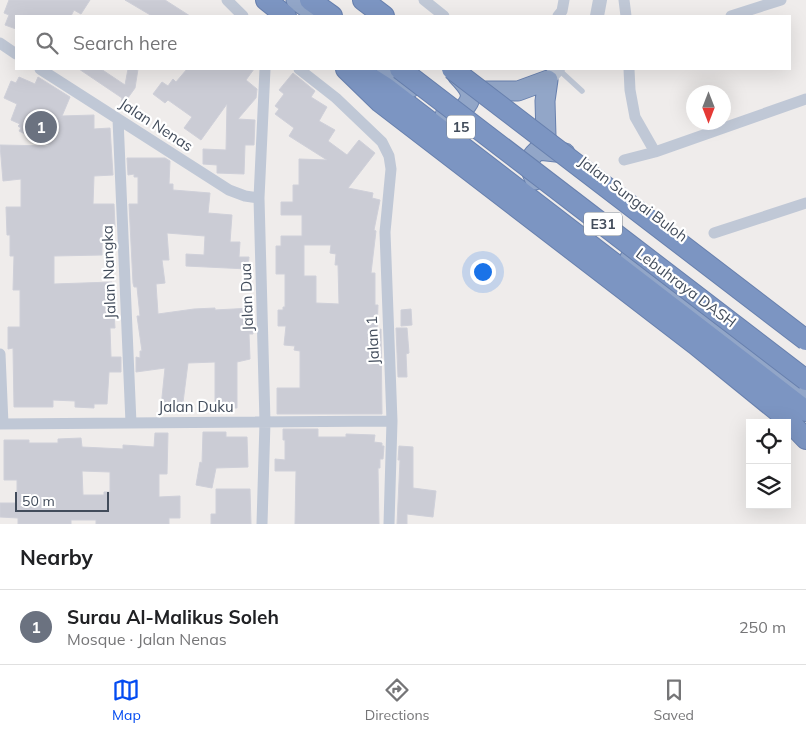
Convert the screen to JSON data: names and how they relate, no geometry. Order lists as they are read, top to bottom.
{
  "streets": {
    "highway": [
      "15",
      "Jalan Sungai Buloh",
      "E31",
      "Lebuhraya DASH"
    ],
    "street": [
      "Jalan Nenas",
      "Jalan Nangka",
      "Jalan Dua",
      "Jalan 1",
      "Jalan Duku"
    ]
  },
  "crossings": [
    ["Jalan Nenas", "Jalan Nangka"],
    ["Jalan Nenas", "Jalan Dua"],
    ["Jalan Nangka", "Jalan Duku"],
    ["Jalan Dua", "Jalan Duku"],
    ["Jalan 1", "Jalan Duku"]
  ],
  "scale_bar": "50 m",
  "north": "bottom",
  "page": {
    "search": "Search here",
    "pins": "1",
    "scale": "50 m",
    "heading": "Nearby",
    "list": [
      {
        "mark": "1",
        "name": "Surau Al-Malikus Soleh",
        "note": "Mosque · Jalan Nenas",
        "value": "250 m"
      }
    ],
    "nav": ["Map", "Directions", "Saved"]
  }
}
